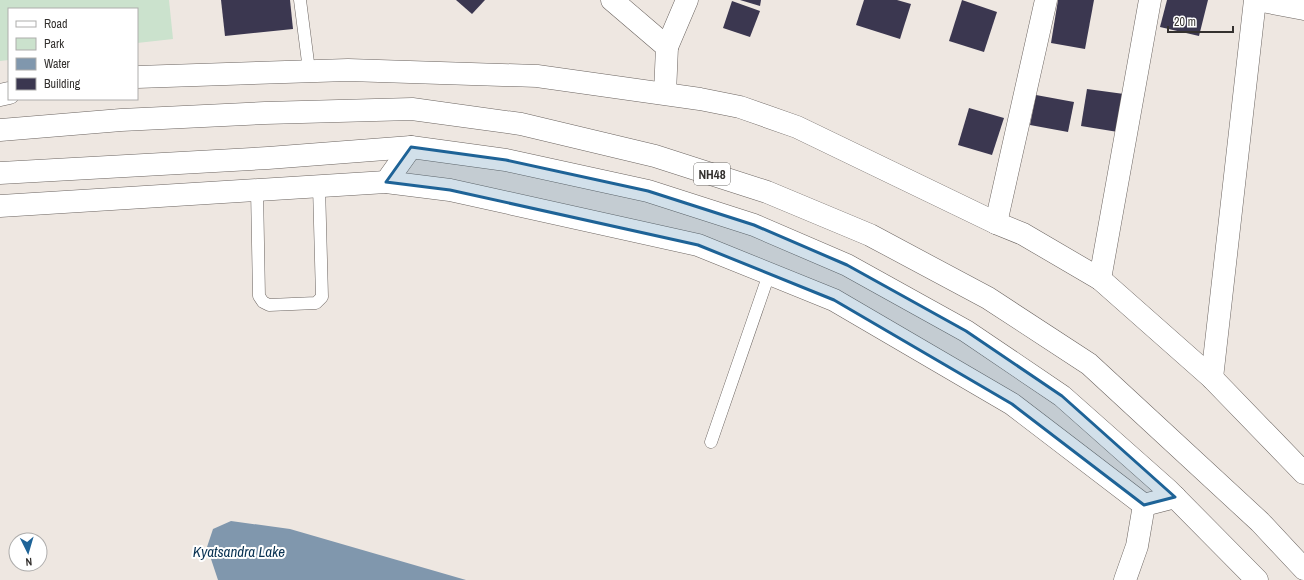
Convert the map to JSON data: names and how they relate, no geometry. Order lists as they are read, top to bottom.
{
  "streets": {
    "main road": ["NH48"]
  },
  "water": ["Kyatsandra Lake"],
  "legend": [
    "Road",
    "Park",
    "Water",
    "Building"
  ],
  "scale_bar": "20 m",
  "north": "bottom"
}
